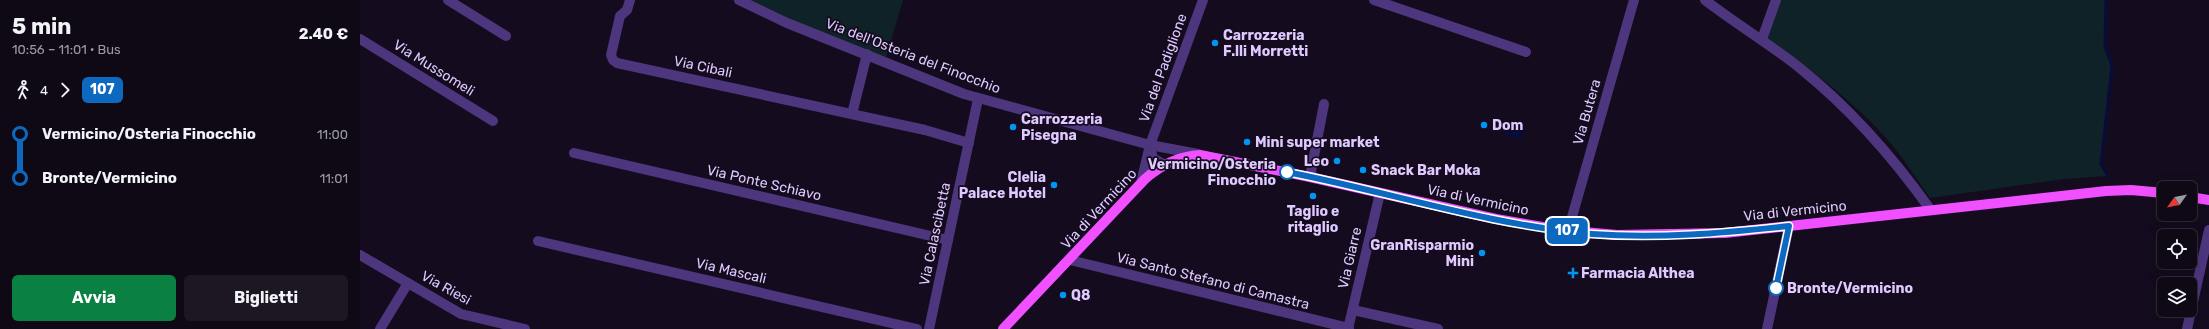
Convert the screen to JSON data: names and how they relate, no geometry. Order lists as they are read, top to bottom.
{
  "streets": {
    "main road": ["Via di Vermicino"],
    "street": [
      "Via dell'Osteria del Finocchio",
      "Via Cibali",
      "Via Mussomeli",
      "Via del Padiglione",
      "Via Butera",
      "Via Ponte Schiavo",
      "Via Calascibetta",
      "Via Giarre",
      "Via Mascali",
      "Via Santo Stefano di Camastra",
      "Via Riesi"
    ]
  },
  "crossings": [
    ["Via dell'Osteria del Finocchio", "Via del Padiglione"],
    ["Via dell'Osteria del Finocchio", "Via di Vermicino"],
    ["Via dell'Osteria del Finocchio", "Via Calascibetta"],
    ["Via Cibali", "Via Calascibetta"],
    ["Via del Padiglione", "Via di Vermicino"],
    ["Via Butera", "Via di Vermicino"],
    ["Via Ponte Schiavo", "Via Calascibetta"],
    ["Via di Vermicino", "Via Giarre"],
    ["Via di Vermicino", "Via Santo Stefano di Camastra"],
    ["Via Giarre", "Via Santo Stefano di Camastra"]
  ],
  "places": {
    "other": [
      "Carrozzeria F.lli Morretti",
      "Dom",
      "Carrozzeria Pisegna",
      "Mini super market",
      "Leo",
      "Snack Bar Moka",
      "Vermicino/Osteria Finocchio",
      "Clelia Palace Hotel",
      "Taglio e ritaglio",
      "GranRisparmio Mini",
      "Bronte/Vermicino",
      "Q8"
    ],
    "health": ["Farmacia Althea"]
  },
  "lines": ["bus line 107"],
  "north": "bottom left",
  "page": {
    "heading": ["5 min", "10:56 – 11:01 · Bus", "2.40 €"],
    "on_map": "107",
    "legs": ["4", "107"],
    "list": [
      {
        "name": "Vermicino/Osteria Finocchio",
        "value": "11:00"
      },
      {
        "name": "Bronte/Vermicino",
        "value": "11:01"
      }
    ],
    "buttons": ["Avvia", "Biglietti"]
  }
}
